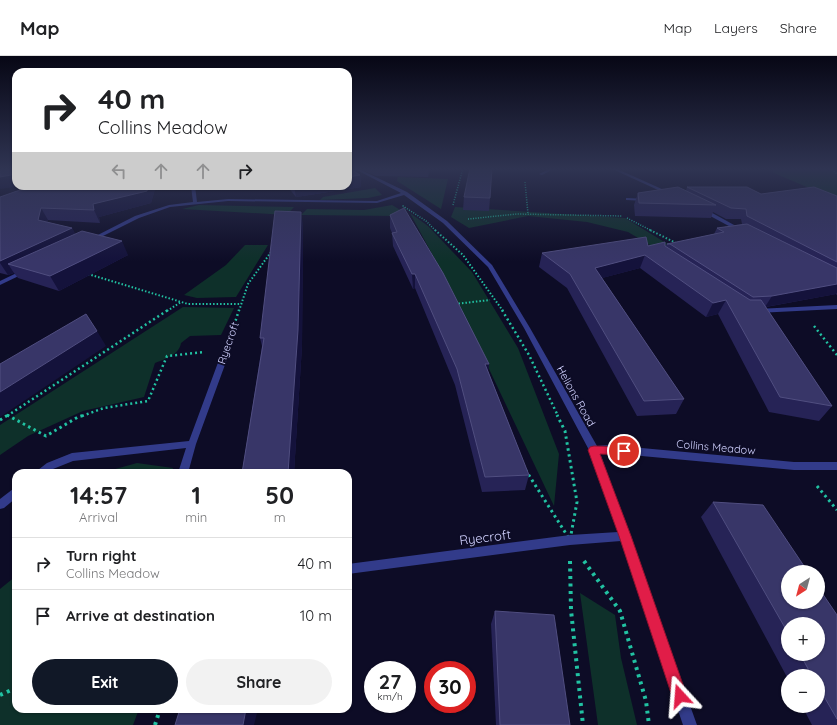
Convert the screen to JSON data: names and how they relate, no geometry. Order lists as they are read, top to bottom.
{
  "streets": {
    "street": ["Ryecroft", "Helions Road", "Collins Meadow"]
  },
  "crossings": [
    ["Ryecroft", "Helions Road"],
    ["Helions Road", "Collins Meadow"]
  ],
  "north": "bottom left",
  "page": {
    "header": "Map",
    "nav": ["Map", "Layers", "Share"],
    "turn": ["40 m", "Collins Meadow"],
    "eta": [
      "14:57",
      "Arrival",
      "1",
      "min",
      "50",
      "m"
    ],
    "list": [
      {
        "name": "Turn right",
        "note": "Collins Meadow",
        "value": "40 m"
      },
      {
        "name": "Arrive at destination",
        "value": "10 m"
      }
    ],
    "map_buttons": ["+", "−"],
    "buttons": ["Exit", "Share"],
    "speed": "27 km/h",
    "limit": "30"
  }
}
